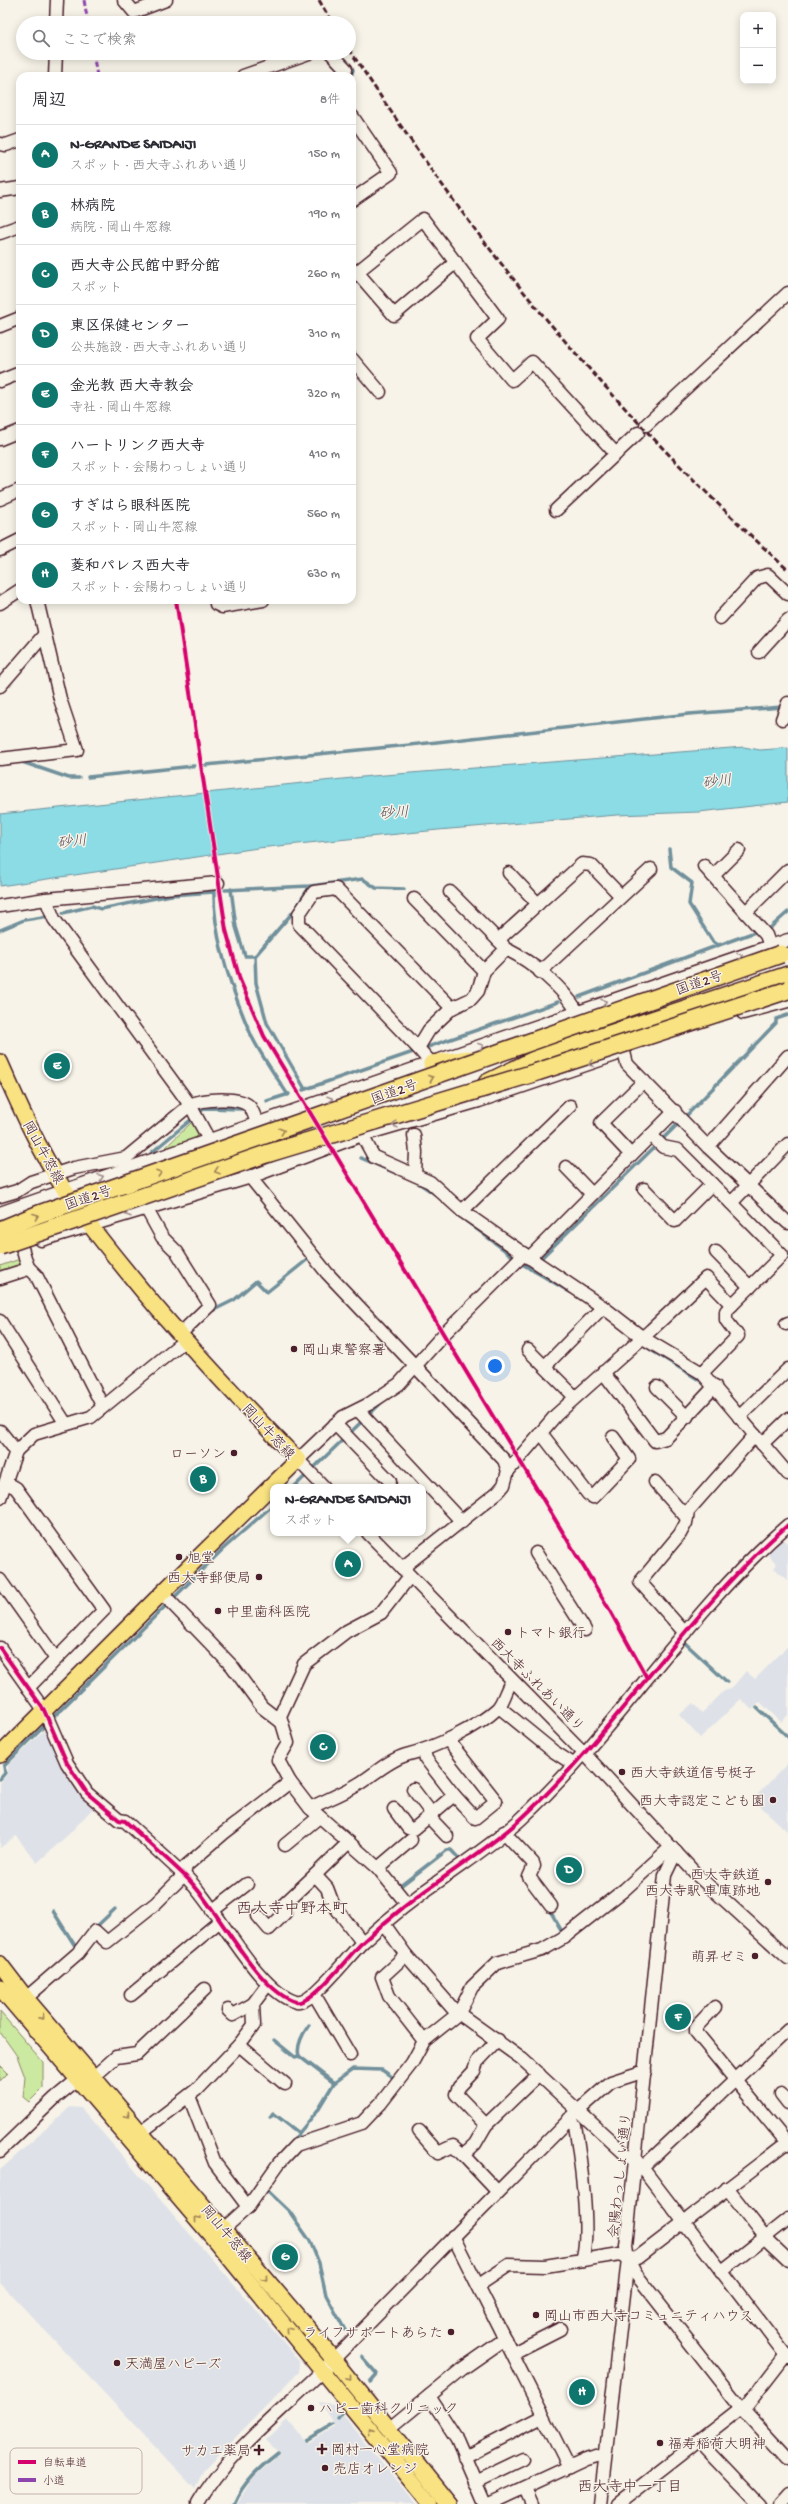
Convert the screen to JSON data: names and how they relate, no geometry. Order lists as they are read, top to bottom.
{
  "streets": {
    "highway": ["国道2号"],
    "main road": ["岡山牛窓線"],
    "street": ["西大寺ふれあい通り", "会陽わっしょい通り"]
  },
  "crossings": [
    ["西大寺ふれあい通り", "会陽わっしょい通り"]
  ],
  "districts": ["西大寺中野本町", "西大寺中一丁目"],
  "water": ["砂川"],
  "places": {
    "other": [
      "岡山東警察署",
      "ローソン",
      "旭堂",
      "西大寺郵便局",
      "中里歯科医院",
      "トマト銀行",
      "西大寺鉄道信号梃子",
      "西大寺認定こども園",
      "西大寺鉄道 西大寺駅 車庫跡地",
      "萌昇ゼミ",
      "岡山市西大寺コミュニティハウス",
      "ライフサポートあらた",
      "天満屋ハピーズ",
      "ハピー歯科クリニック",
      "福寿稲荷大明神",
      "売店オレンジ"
    ],
    "health": ["岡村一心堂病院", "サカエ薬局"]
  },
  "legend": ["自転車道", "小道"],
  "page": {
    "map_buttons": ["+", "−"],
    "search": "ここで検索",
    "heading": ["周辺", "8件"],
    "list": [
      {
        "mark": "A",
        "name": "N-GRANDE SAIDAIJI",
        "note": "スポット · 西大寺ふれあい通り",
        "value": "150 m"
      },
      {
        "mark": "B",
        "name": "林病院",
        "note": "病院 · 岡山牛窓線",
        "value": "190 m"
      },
      {
        "mark": "C",
        "name": "西大寺公民館中野分館",
        "note": "スポット",
        "value": "260 m"
      },
      {
        "mark": "D",
        "name": "東区保健センター",
        "note": "公共施設 · 西大寺ふれあい通り",
        "value": "310 m"
      },
      {
        "mark": "E",
        "name": "金光教 西大寺教会",
        "note": "寺社 · 岡山牛窓線",
        "value": "320 m"
      },
      {
        "mark": "F",
        "name": "ハートリンク西大寺",
        "note": "スポット · 会陽わっしょい通り",
        "value": "410 m"
      },
      {
        "mark": "G",
        "name": "すぎはら眼科医院",
        "note": "スポット · 岡山牛窓線",
        "value": "560 m"
      },
      {
        "mark": "H",
        "name": "菱和パレス西大寺",
        "note": "スポット · 会陽わっしょい通り",
        "value": "630 m"
      }
    ],
    "pins": [
      "E",
      "B",
      "A",
      "C",
      "D",
      "F",
      "G",
      "H"
    ],
    "popup": ["N-GRANDE SAIDAIJI", "スポット"]
  }
}
